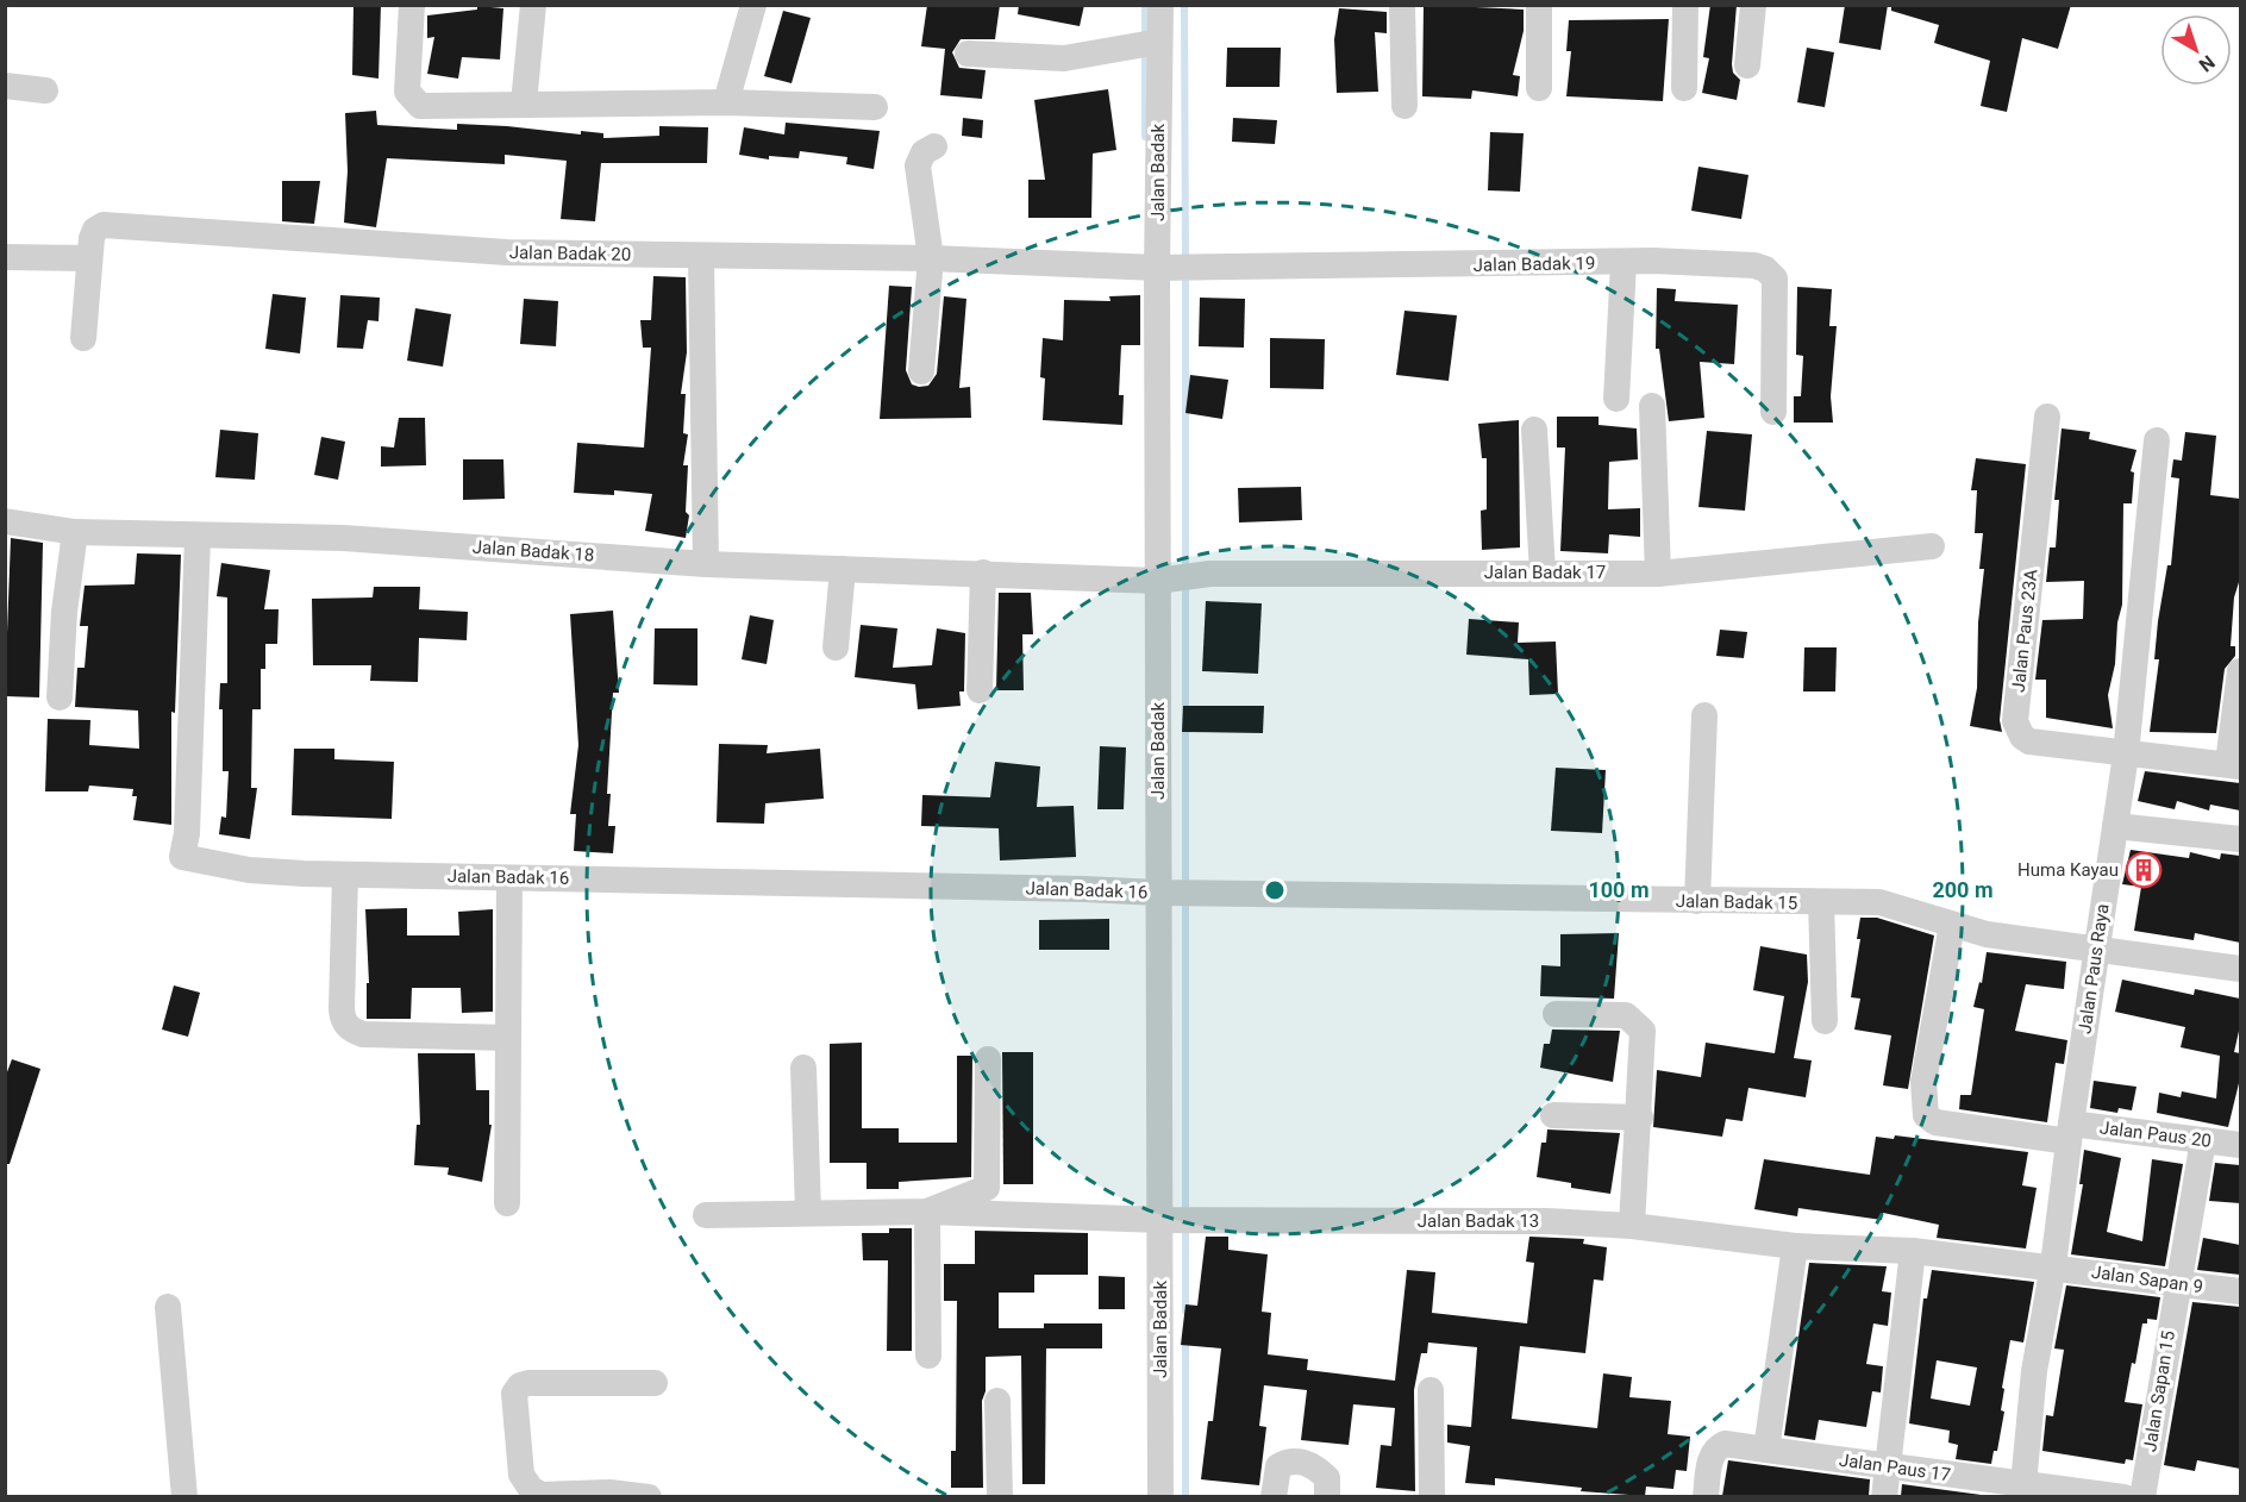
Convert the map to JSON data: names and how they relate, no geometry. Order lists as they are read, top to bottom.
{
  "streets": {
    "street": [
      "Jalan Badak",
      "Jalan Badak 20",
      "Jalan Badak 19",
      "Jalan Badak 18",
      "Jalan Badak 17",
      "Jalan Paus 23A",
      "Jalan Badak 16",
      "Jalan Badak 15",
      "Jalan Paus Raya",
      "Jalan Paus 20",
      "Jalan Badak 13",
      "Jalan Sapan 9",
      "Jalan Sapan 15",
      "Jalan Paus 17"
    ]
  },
  "crossings": [
    ["Jalan Badak", "Jalan Badak 20"],
    ["Jalan Badak", "Jalan Badak 19"],
    ["Jalan Badak", "Jalan Badak 18"],
    ["Jalan Badak", "Jalan Badak 17"],
    ["Jalan Badak", "Jalan Badak 16"],
    ["Jalan Badak", "Jalan Badak 15"],
    ["Jalan Badak", "Jalan Badak 13"],
    ["Jalan Badak 20", "Jalan Badak 19"],
    ["Jalan Badak 18", "Jalan Badak 17"],
    ["Jalan Badak 18", "Jalan Badak 16"],
    ["Jalan Paus 23A", "Jalan Paus Raya"],
    ["Jalan Badak 16", "Jalan Badak 15"],
    ["Jalan Badak 15", "Jalan Paus Raya"],
    ["Jalan Badak 15", "Jalan Paus 20"],
    ["Jalan Paus Raya", "Jalan Paus 20"],
    ["Jalan Paus Raya", "Jalan Badak 13"],
    ["Jalan Paus Raya", "Jalan Sapan 9"],
    ["Jalan Paus Raya", "Jalan Paus 17"],
    ["Jalan Paus 20", "Jalan Sapan 15"],
    ["Jalan Badak 13", "Jalan Sapan 9"],
    ["Jalan Sapan 9", "Jalan Sapan 15"]
  ],
  "places": {
    "building": ["Huma Kayau"]
  },
  "north": "bottom right",
  "rings": ["100 m", "200 m"]
}
